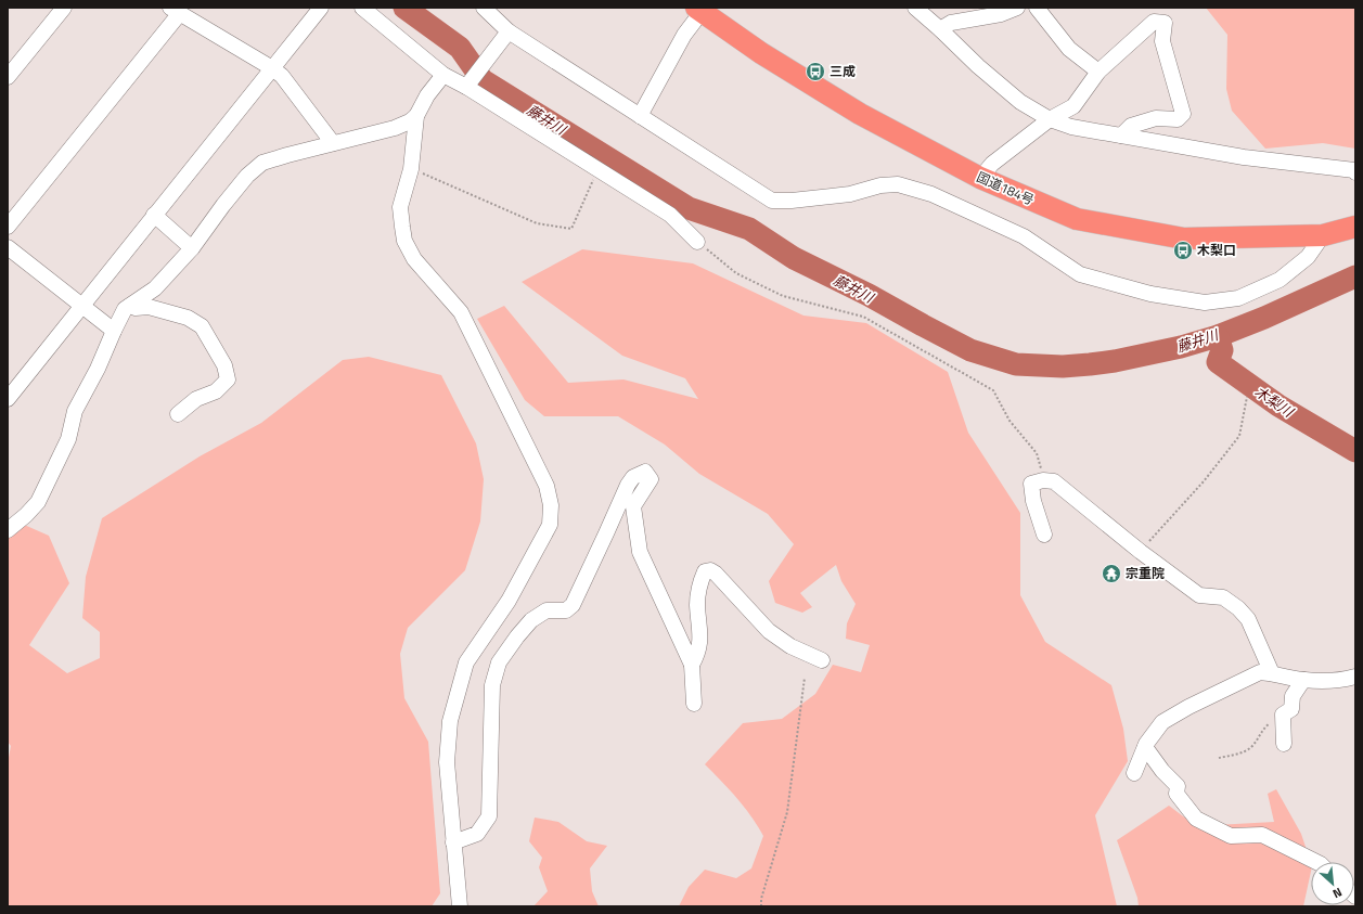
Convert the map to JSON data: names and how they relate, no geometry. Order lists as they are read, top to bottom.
{
  "streets": {
    "highway": ["国道184号"]
  },
  "water": ["藤井川", "木梨川"],
  "places": {
    "bus stop": ["三成", "木梨口"],
    "temple": ["宗重院"]
  },
  "north": "bottom right"
}
